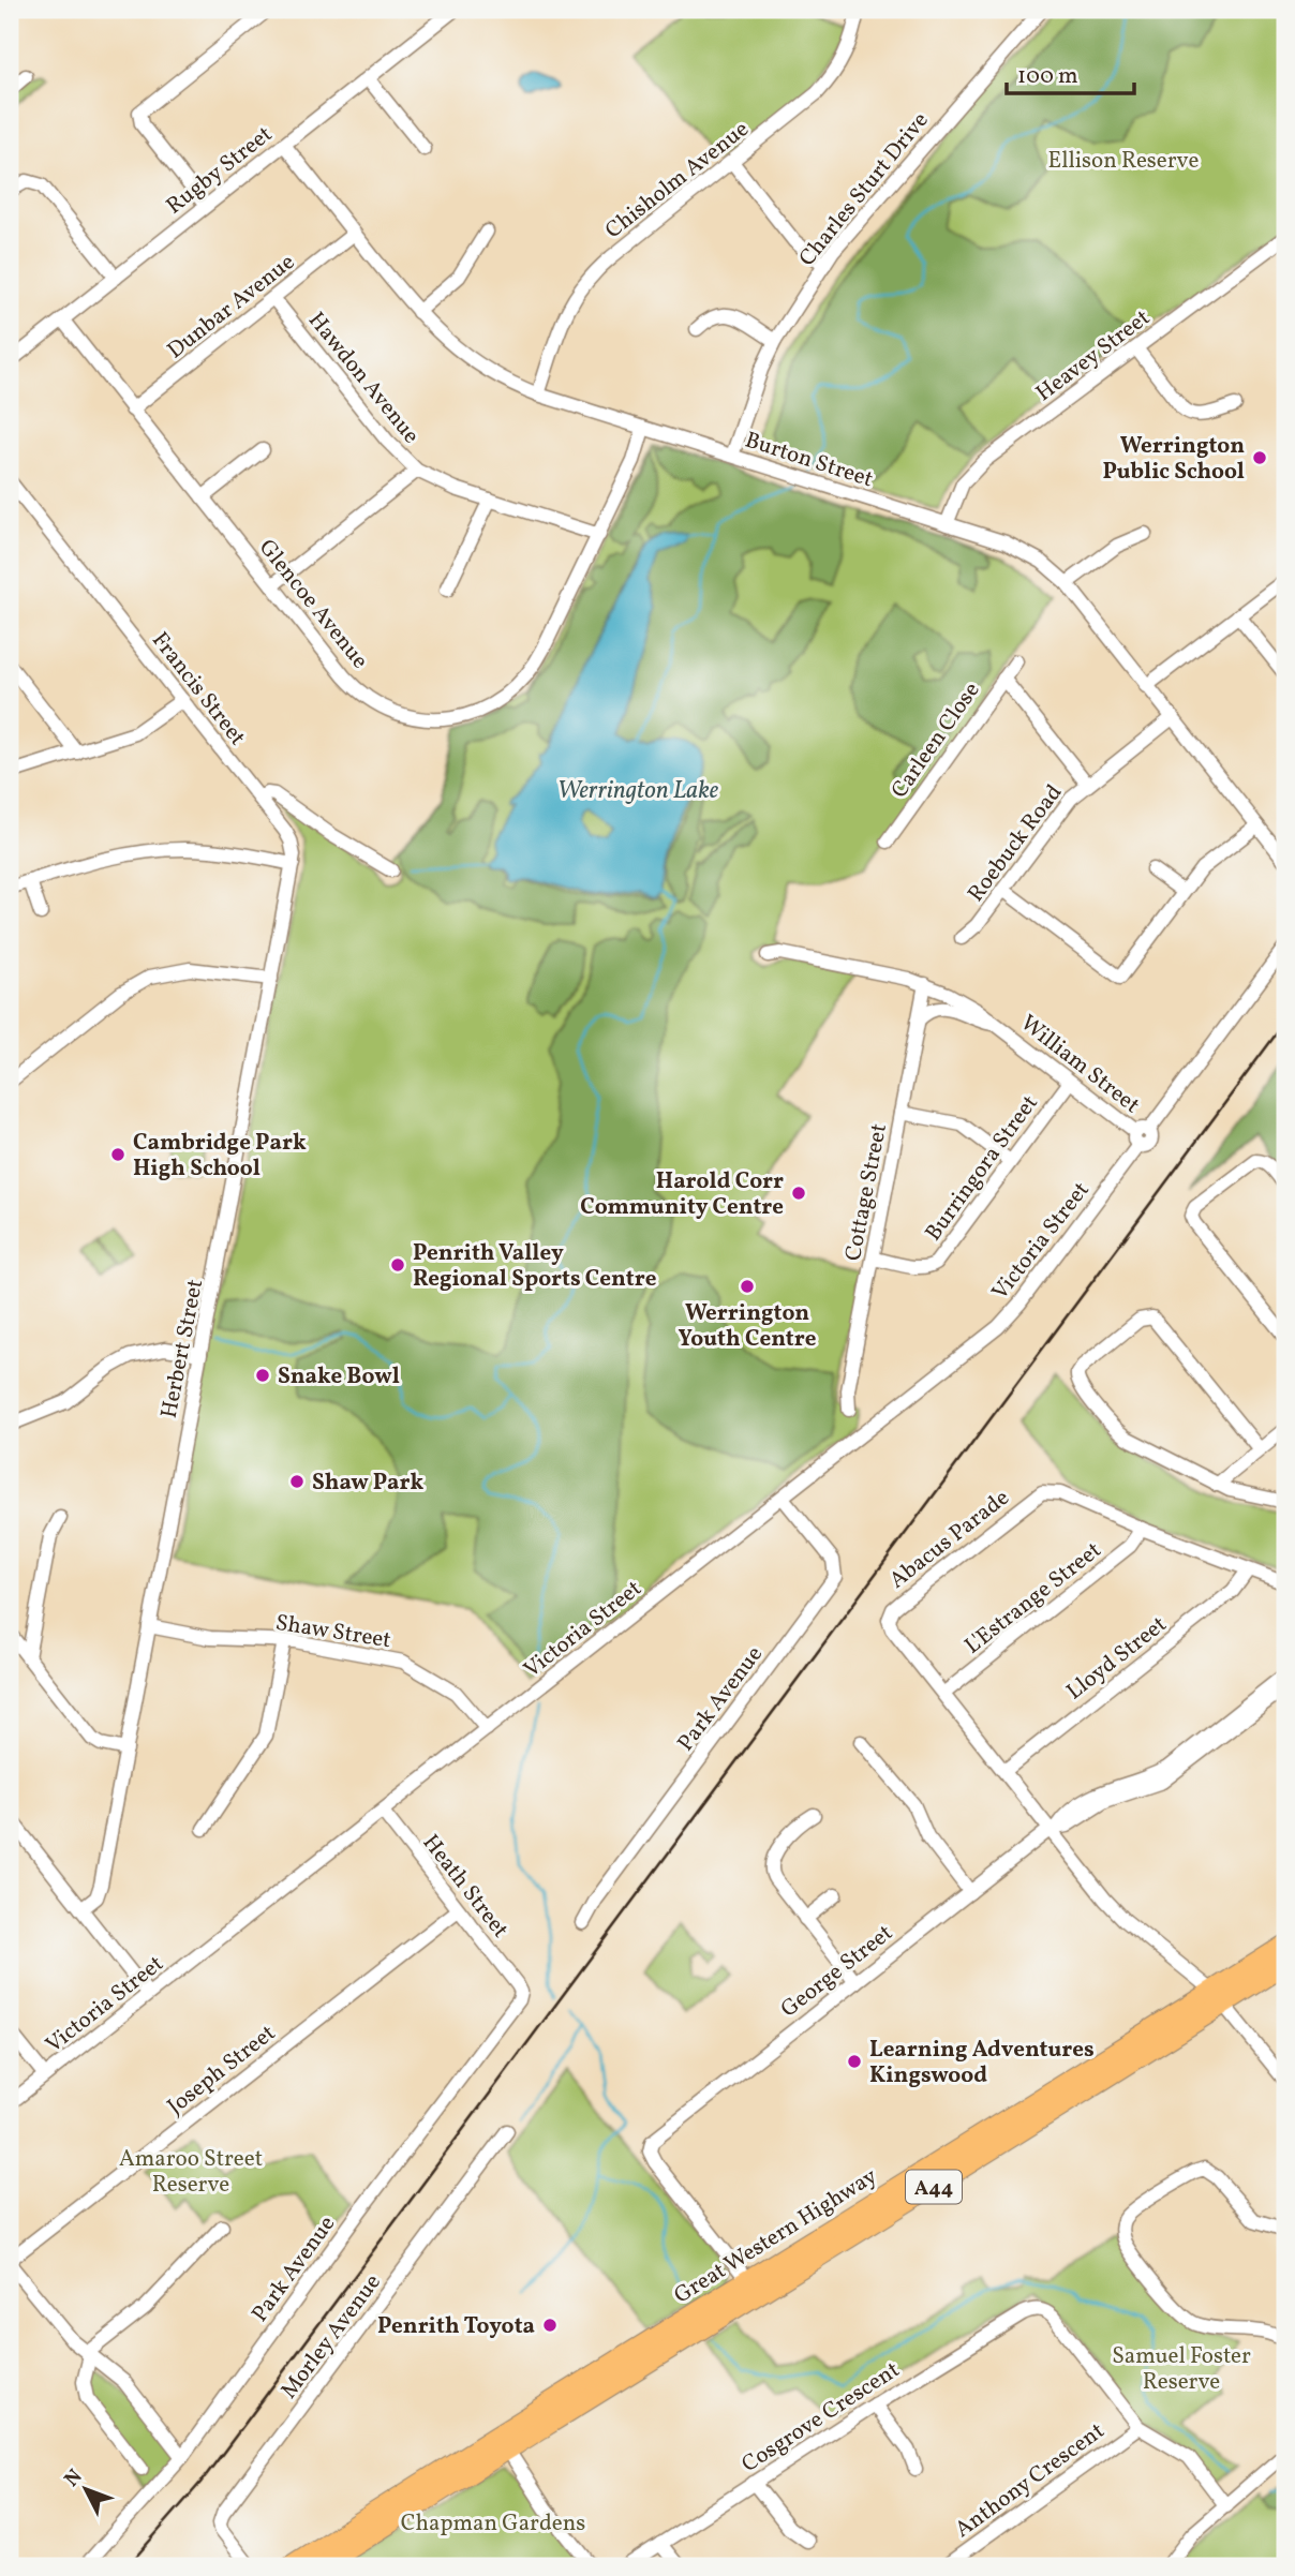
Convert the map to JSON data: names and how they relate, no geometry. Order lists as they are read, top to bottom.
{
  "streets": {
    "highway": ["A44", "Great Western Highway"],
    "street": [
      "Rugby Street",
      "Chisholm Avenue",
      "Charles Sturt Drive",
      "Dunbar Avenue",
      "Heavey Street",
      "Hawdon Avenue",
      "Burton Street",
      "Glencoe Avenue",
      "Francis Street",
      "Carleen Close",
      "Roebuck Road",
      "William Street",
      "Burringora Street",
      "Cottage Street",
      "Victoria Street",
      "Herbert Street",
      "Abacus Parade",
      "L'Estrange Street",
      "Shaw Street",
      "Lloyd Street",
      "Park Avenue",
      "Heath Street",
      "George Street",
      "Joseph Street",
      "Morley Avenue",
      "Cosgrove Crescent",
      "Anthony Crescent"
    ]
  },
  "crossings": [
    ["Rugby Street", "Burton Street"],
    ["Rugby Street", "Glencoe Avenue"],
    ["Chisholm Avenue", "Burton Street"],
    ["Charles Sturt Drive", "Burton Street"],
    ["Dunbar Avenue", "Hawdon Avenue"],
    ["Dunbar Avenue", "Burton Street"],
    ["Dunbar Avenue", "Glencoe Avenue"],
    ["Heavey Street", "Burton Street"],
    ["Hawdon Avenue", "Glencoe Avenue"],
    ["Burton Street", "Glencoe Avenue"],
    ["Burton Street", "Roebuck Road"],
    ["Francis Street", "Herbert Street"],
    ["William Street", "Burringora Street"],
    ["William Street", "Cottage Street"],
    ["William Street", "Victoria Street"],
    ["Burringora Street", "Cottage Street"],
    ["Victoria Street", "Shaw Street"],
    ["Victoria Street", "Park Avenue"],
    ["Victoria Street", "Heath Street"],
    ["Herbert Street", "Shaw Street"],
    ["Abacus Parade", "L'Estrange Street"],
    ["Abacus Parade", "Lloyd Street"],
    ["Abacus Parade", "George Street"],
    ["Abacus Parade", "Great Western Highway"],
    ["Park Avenue", "Heath Street"],
    ["Heath Street", "Joseph Street"],
    ["George Street", "Great Western Highway"],
    ["Cosgrove Crescent", "Anthony Crescent"]
  ],
  "water": ["Werrington Lake"],
  "parks": [
    "Ellison Reserve",
    "Amaroo Street Reserve",
    "Samuel Foster Reserve",
    "Chapman Gardens"
  ],
  "places": [
    "Werrington Public School",
    "Cambridge Park High School",
    "Harold Corr Community Centre",
    "Penrith Valley Regional Sports Centre",
    "Werrington Youth Centre",
    "Snake Bowl",
    "Shaw Park",
    "Learning Adventures Kingswood",
    "Penrith Toyota"
  ],
  "scale_bar": "100 m",
  "north": "top left"
}
